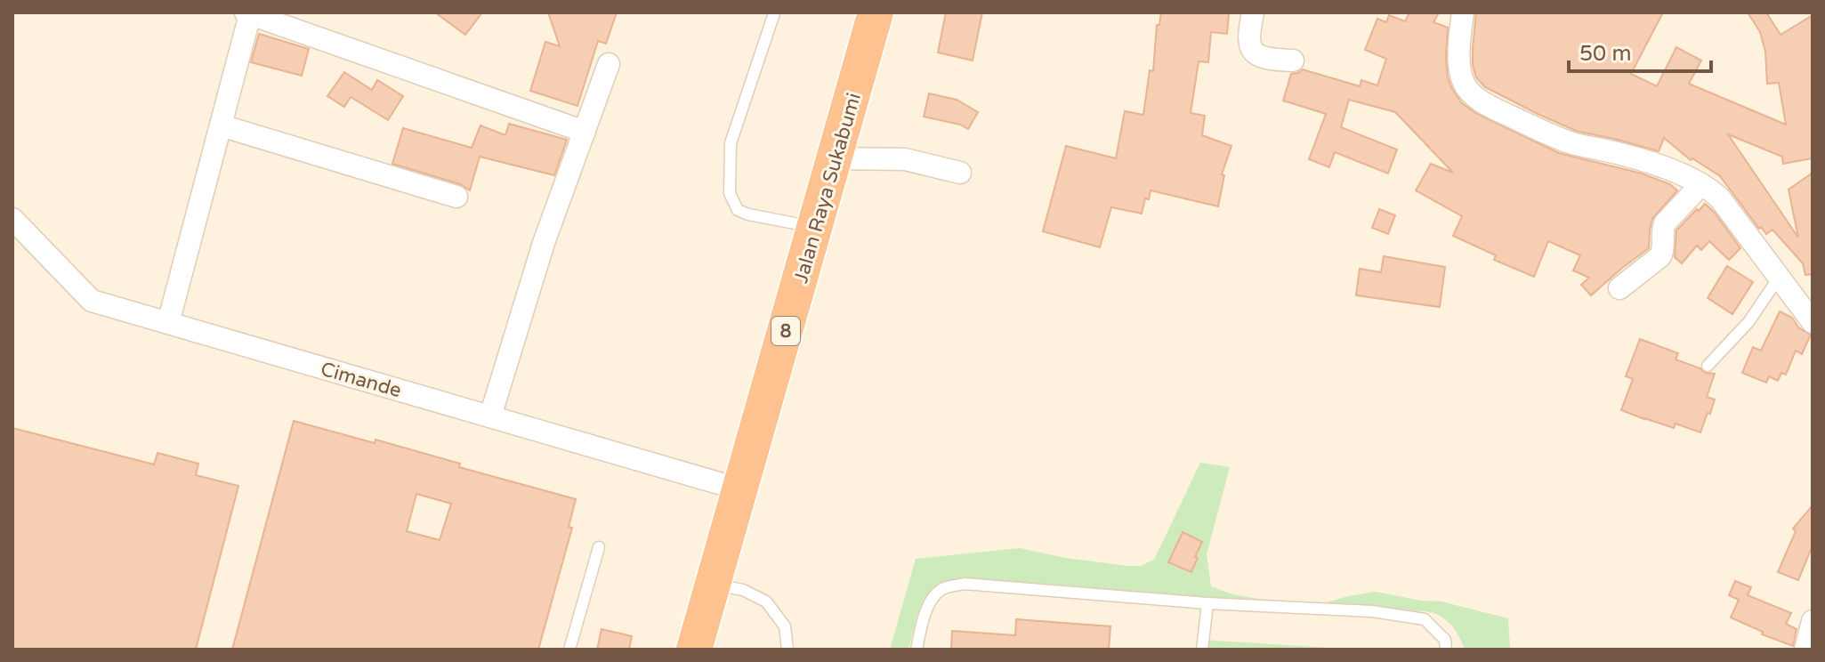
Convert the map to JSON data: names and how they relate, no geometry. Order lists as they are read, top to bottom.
{
  "streets": {
    "highway": ["Jalan Raya Sukabumi", "8"],
    "street": ["Cimande"]
  },
  "crossings": [
    ["Jalan Raya Sukabumi", "Cimande"]
  ],
  "scale_bar": "50 m"
}
